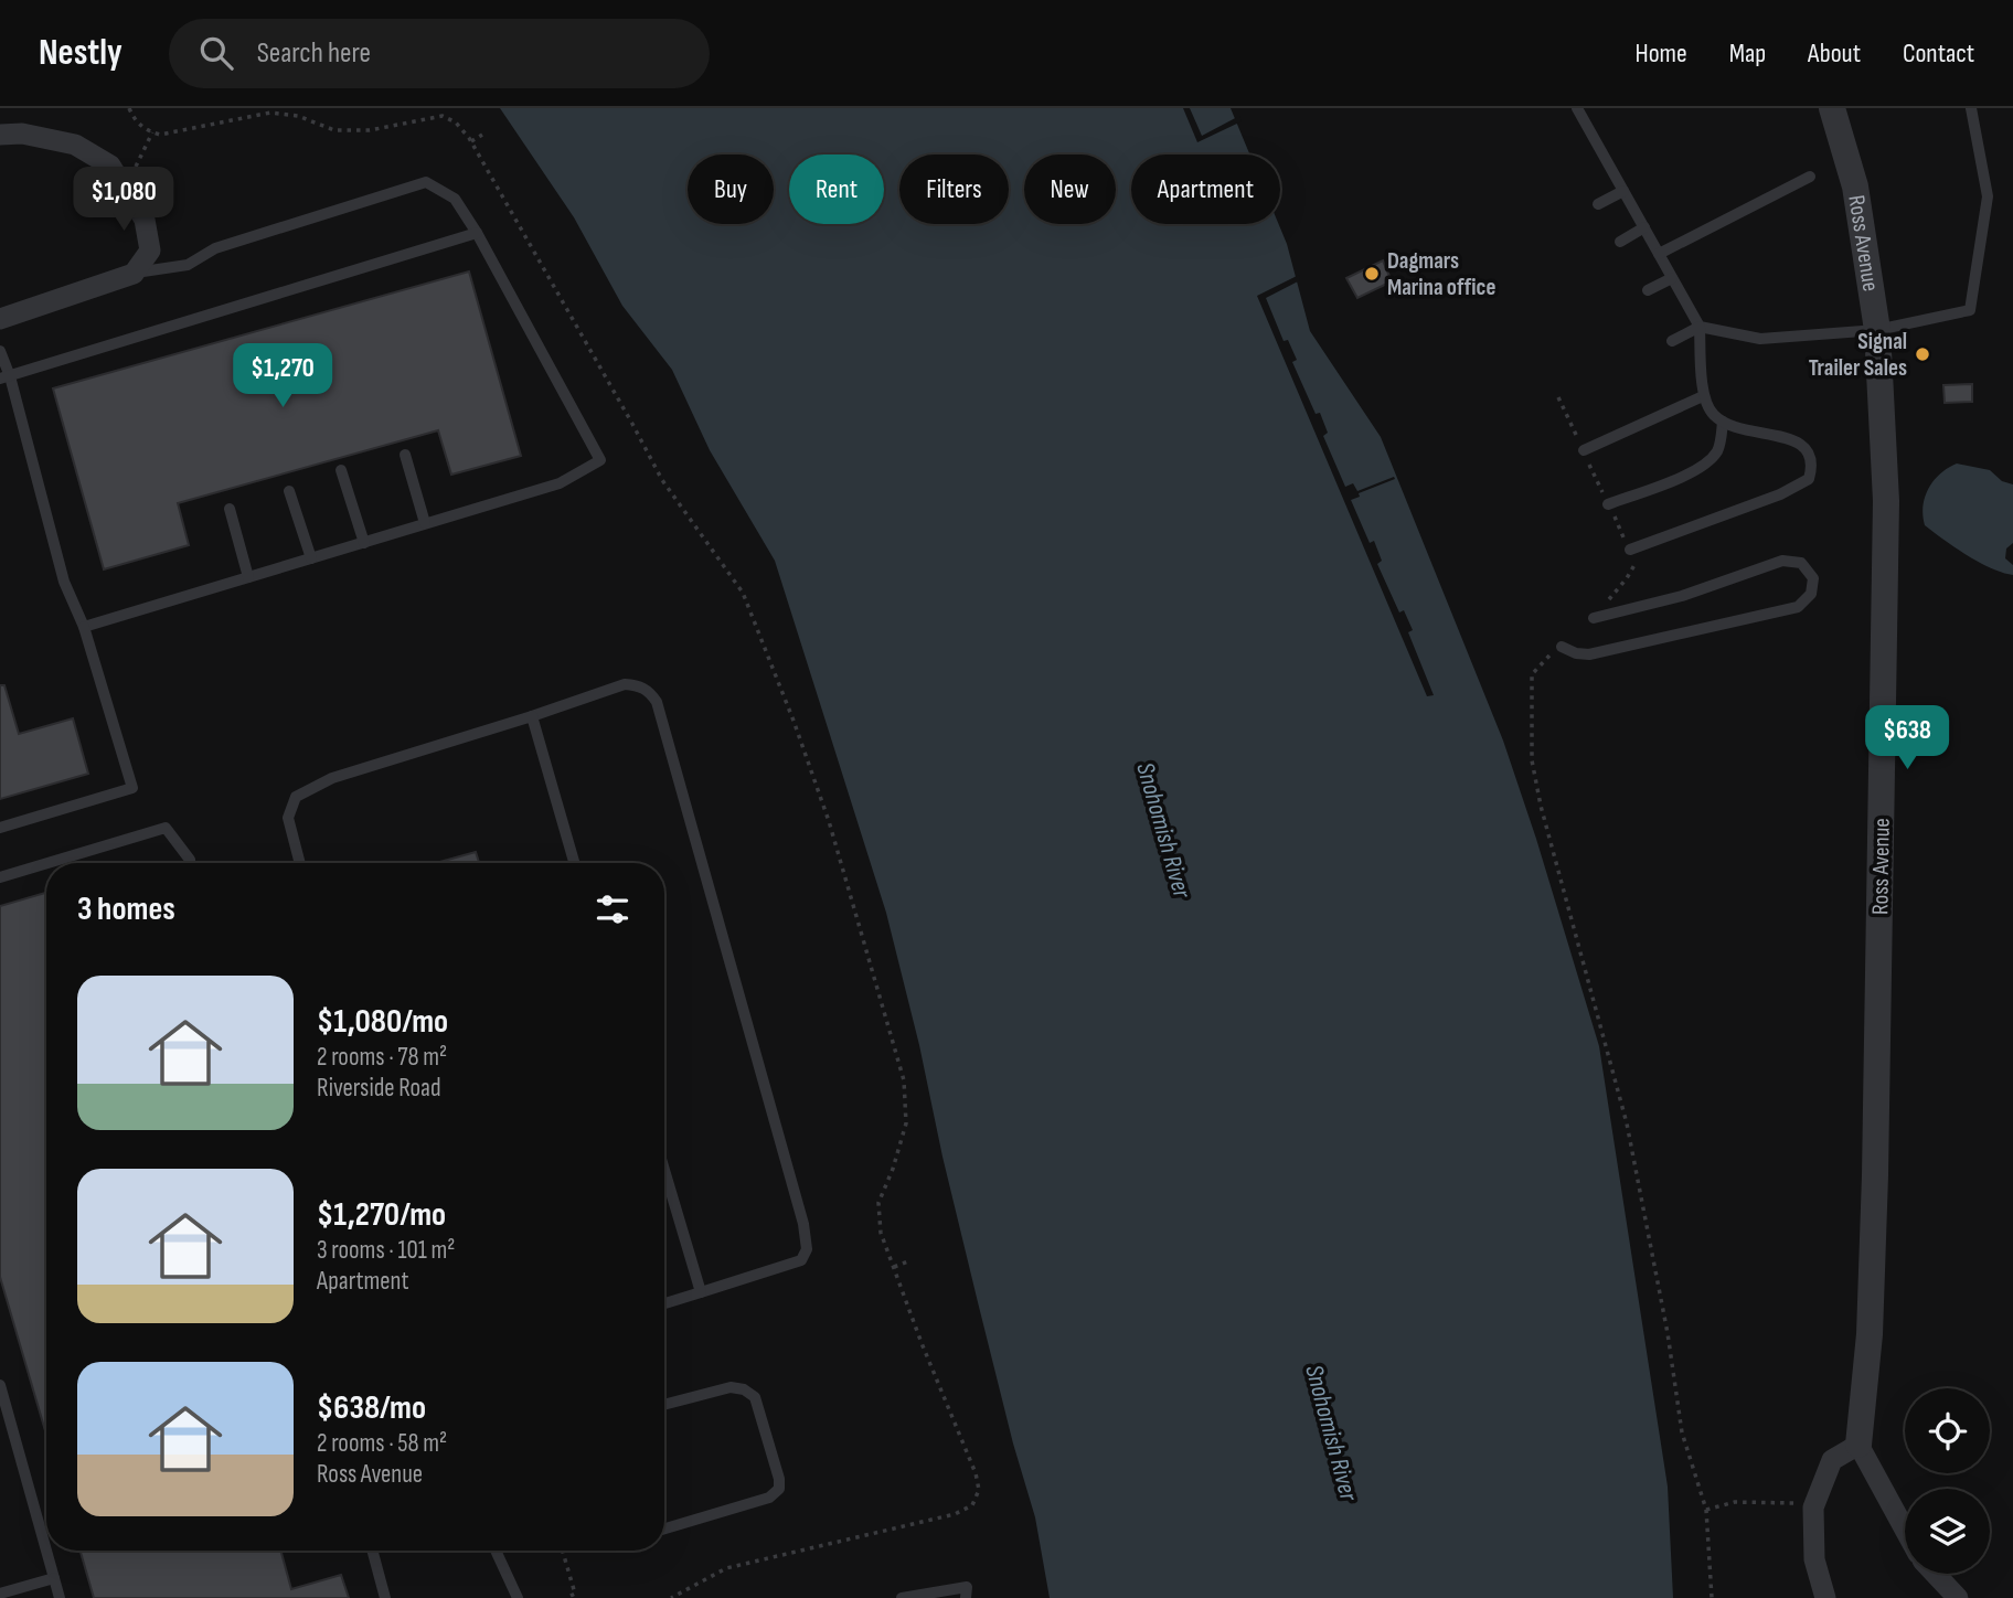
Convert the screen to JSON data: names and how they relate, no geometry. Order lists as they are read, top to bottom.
{
  "streets": {
    "street": ["Ross Avenue"]
  },
  "water": ["Snohomish River"],
  "places": ["Dagmars Marina office", "Signal Trailer Sales"],
  "page": {
    "header": "Nestly",
    "search": "Search here",
    "nav": [
      "Home",
      "Map",
      "About",
      "Contact"
    ],
    "chip": [
      "Buy",
      "Rent",
      "Filters",
      "New",
      "Apartment"
    ],
    "price": ["$1,080", "$1,270", "$638"],
    "heading": "3 homes",
    "list": [
      {
        "name": "$1,080/mo",
        "note": "2 rooms · 78 m² · Riverside Road"
      },
      {
        "name": "$1,270/mo",
        "note": "3 rooms · 101 m² · Apartment"
      },
      {
        "name": "$638/mo",
        "note": "2 rooms · 58 m² · Ross Avenue"
      }
    ]
  }
}
